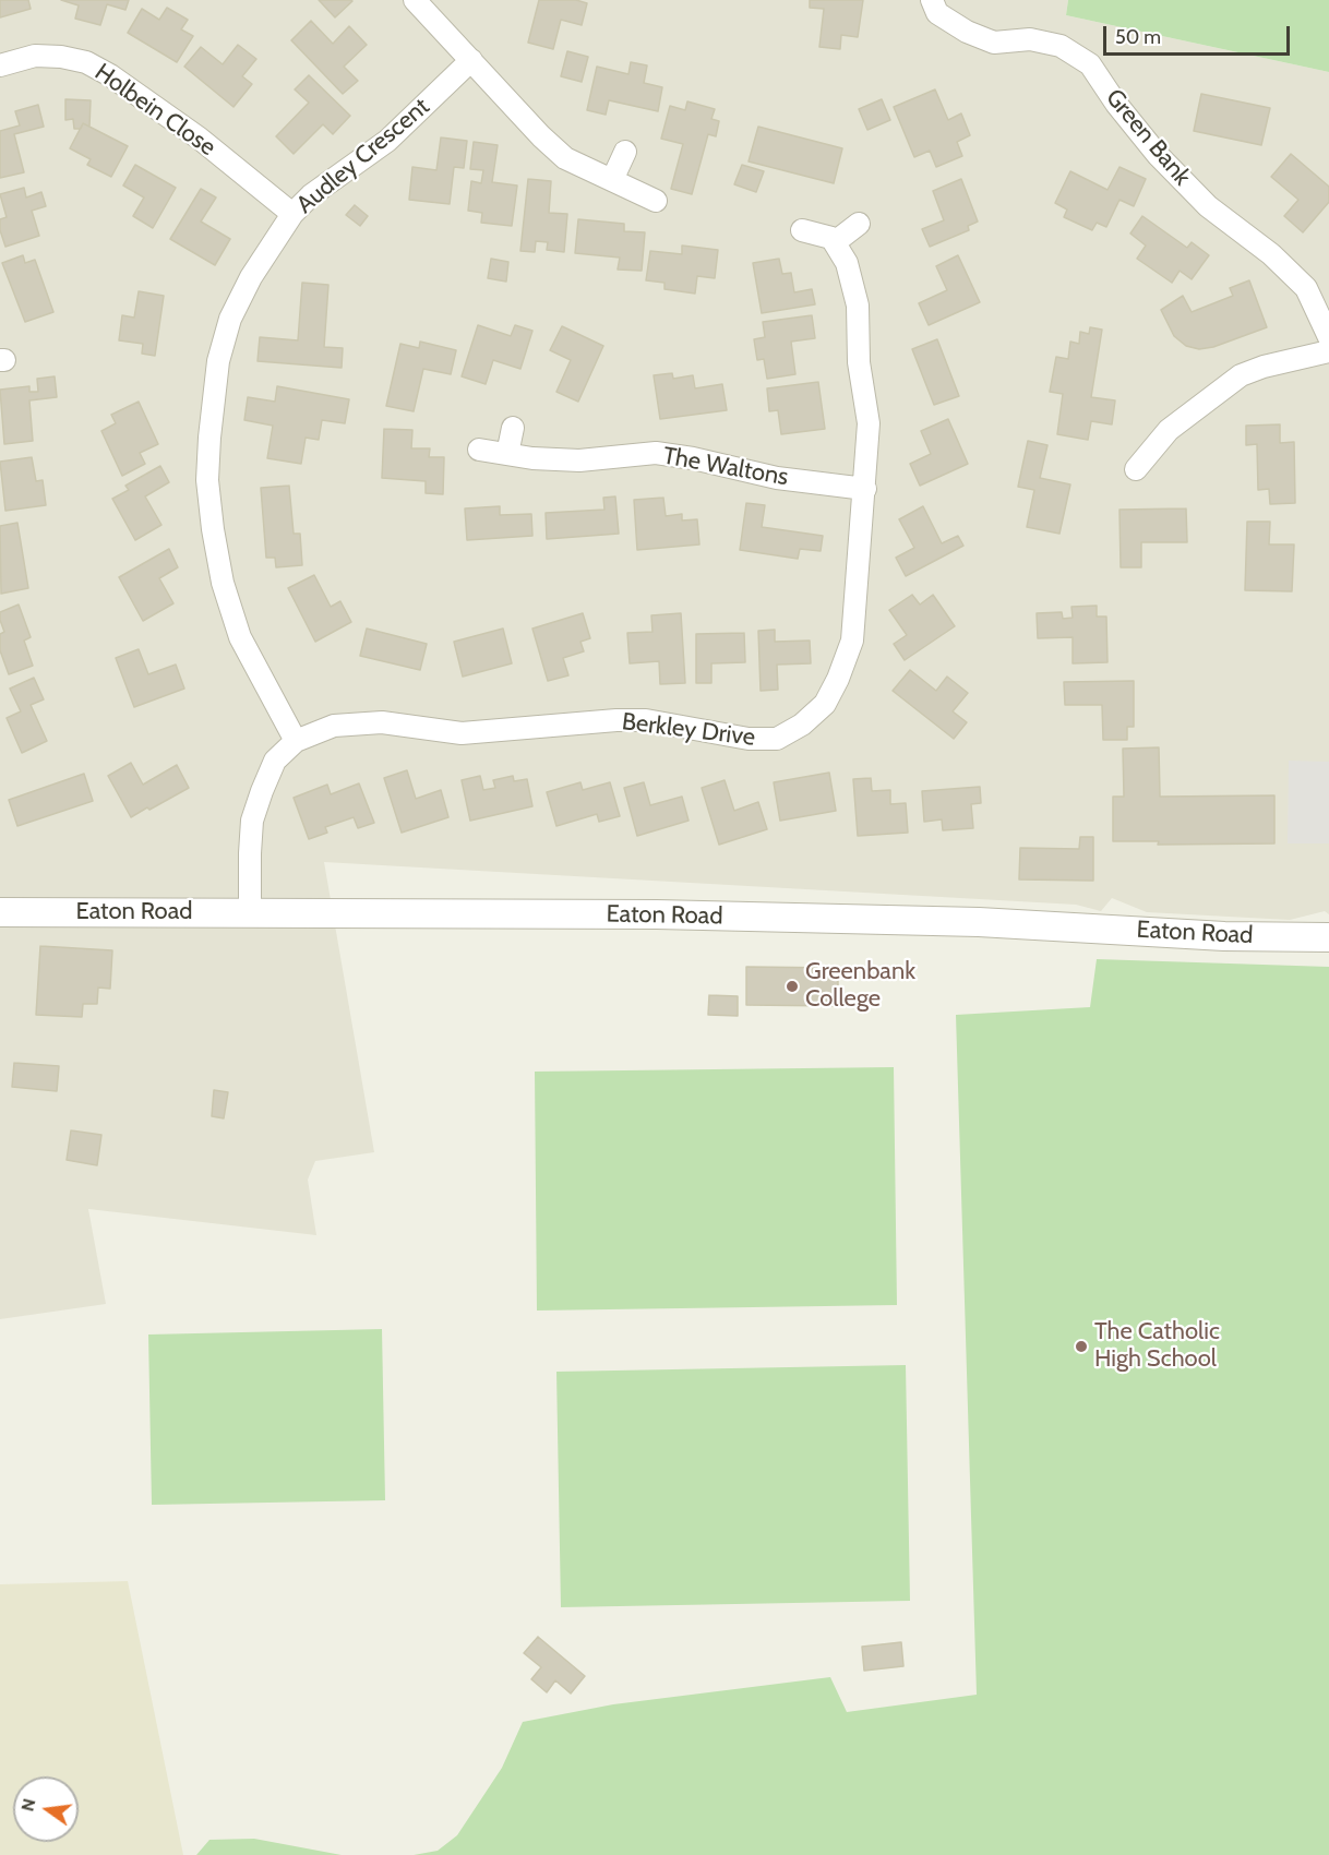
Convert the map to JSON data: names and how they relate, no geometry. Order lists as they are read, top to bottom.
{
  "streets": {
    "street": [
      "Holbein Close",
      "Green Bank",
      "Audley Crescent",
      "The Waltons",
      "Berkley Drive",
      "Eaton Road"
    ]
  },
  "crossings": [
    ["Holbein Close", "Audley Crescent"],
    ["Audley Crescent", "Berkley Drive"],
    ["The Waltons", "Berkley Drive"],
    ["Berkley Drive", "Eaton Road"]
  ],
  "places": ["Greenbank College", "The Catholic High School"],
  "scale_bar": "50 m",
  "north": "left"
}
